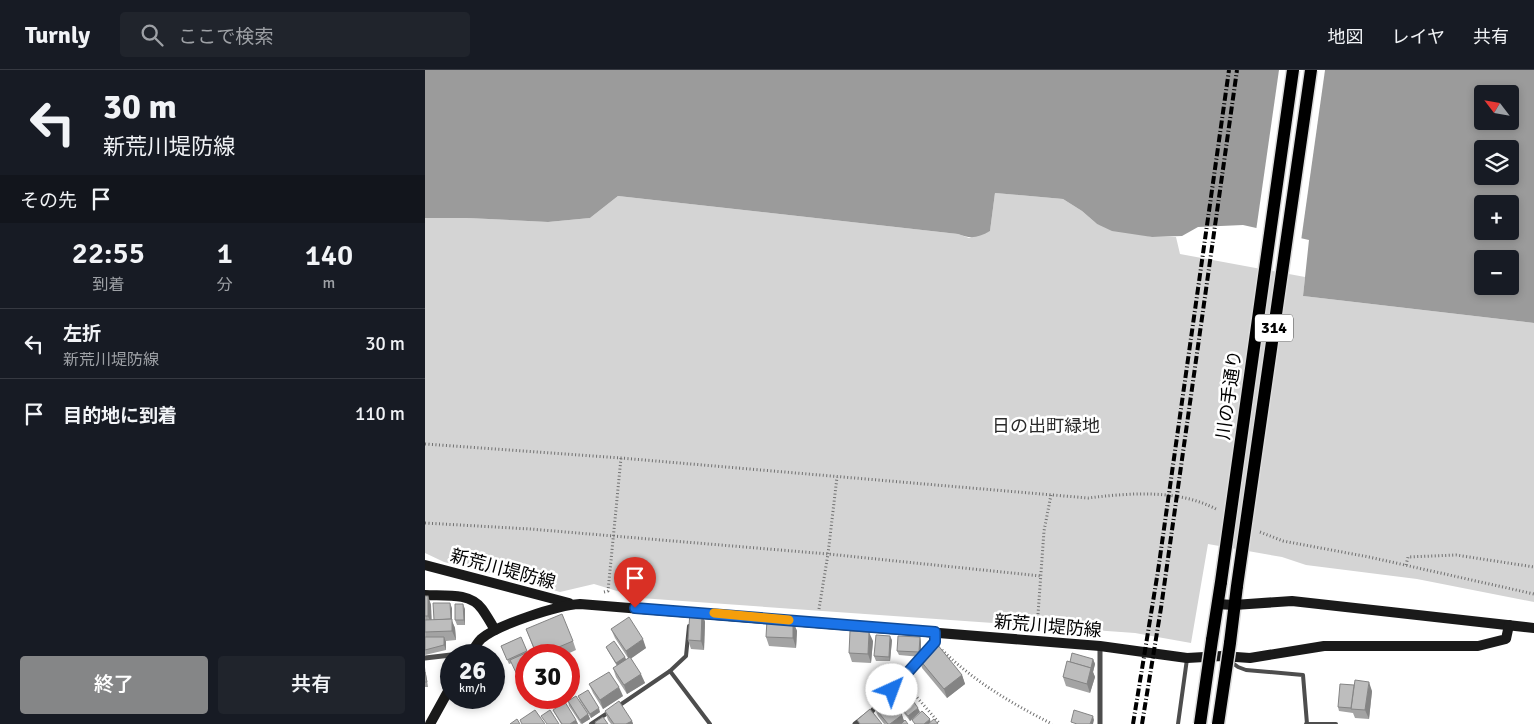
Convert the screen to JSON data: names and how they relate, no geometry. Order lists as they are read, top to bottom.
{
  "streets": {
    "main road": ["314", "川の手通り", "新荒川堤防線"]
  },
  "parks": ["日の出町緑地"],
  "north": "top left",
  "page": {
    "header": "Turnly",
    "search": "ここで検索",
    "nav": ["地図", "レイヤ", "共有"],
    "turn": ["30 m", "新荒川堤防線"],
    "map_buttons": ["+", "−"],
    "then": "その先",
    "eta": [
      "22:55",
      "到着",
      "1",
      "分",
      "140",
      "m"
    ],
    "list": [
      {
        "name": "左折",
        "note": "新荒川堤防線",
        "value": "30 m"
      },
      {
        "name": "目的地に到着",
        "value": "110 m"
      }
    ],
    "speed": "26 km/h",
    "limit": "30",
    "buttons": ["終了", "共有"]
  }
}
